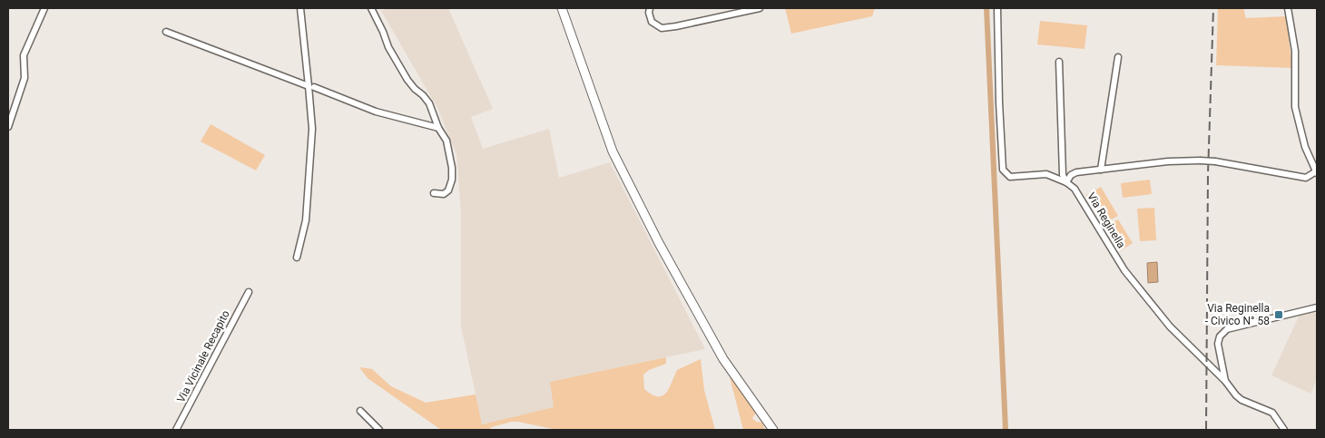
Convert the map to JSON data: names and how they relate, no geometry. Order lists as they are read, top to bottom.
{
  "streets": {
    "street": ["Via Reginella", "Via Vicinale Recapito"]
  },
  "places": {
    "transit": ["Via Reginella - Civico N° 58"]
  }
}
